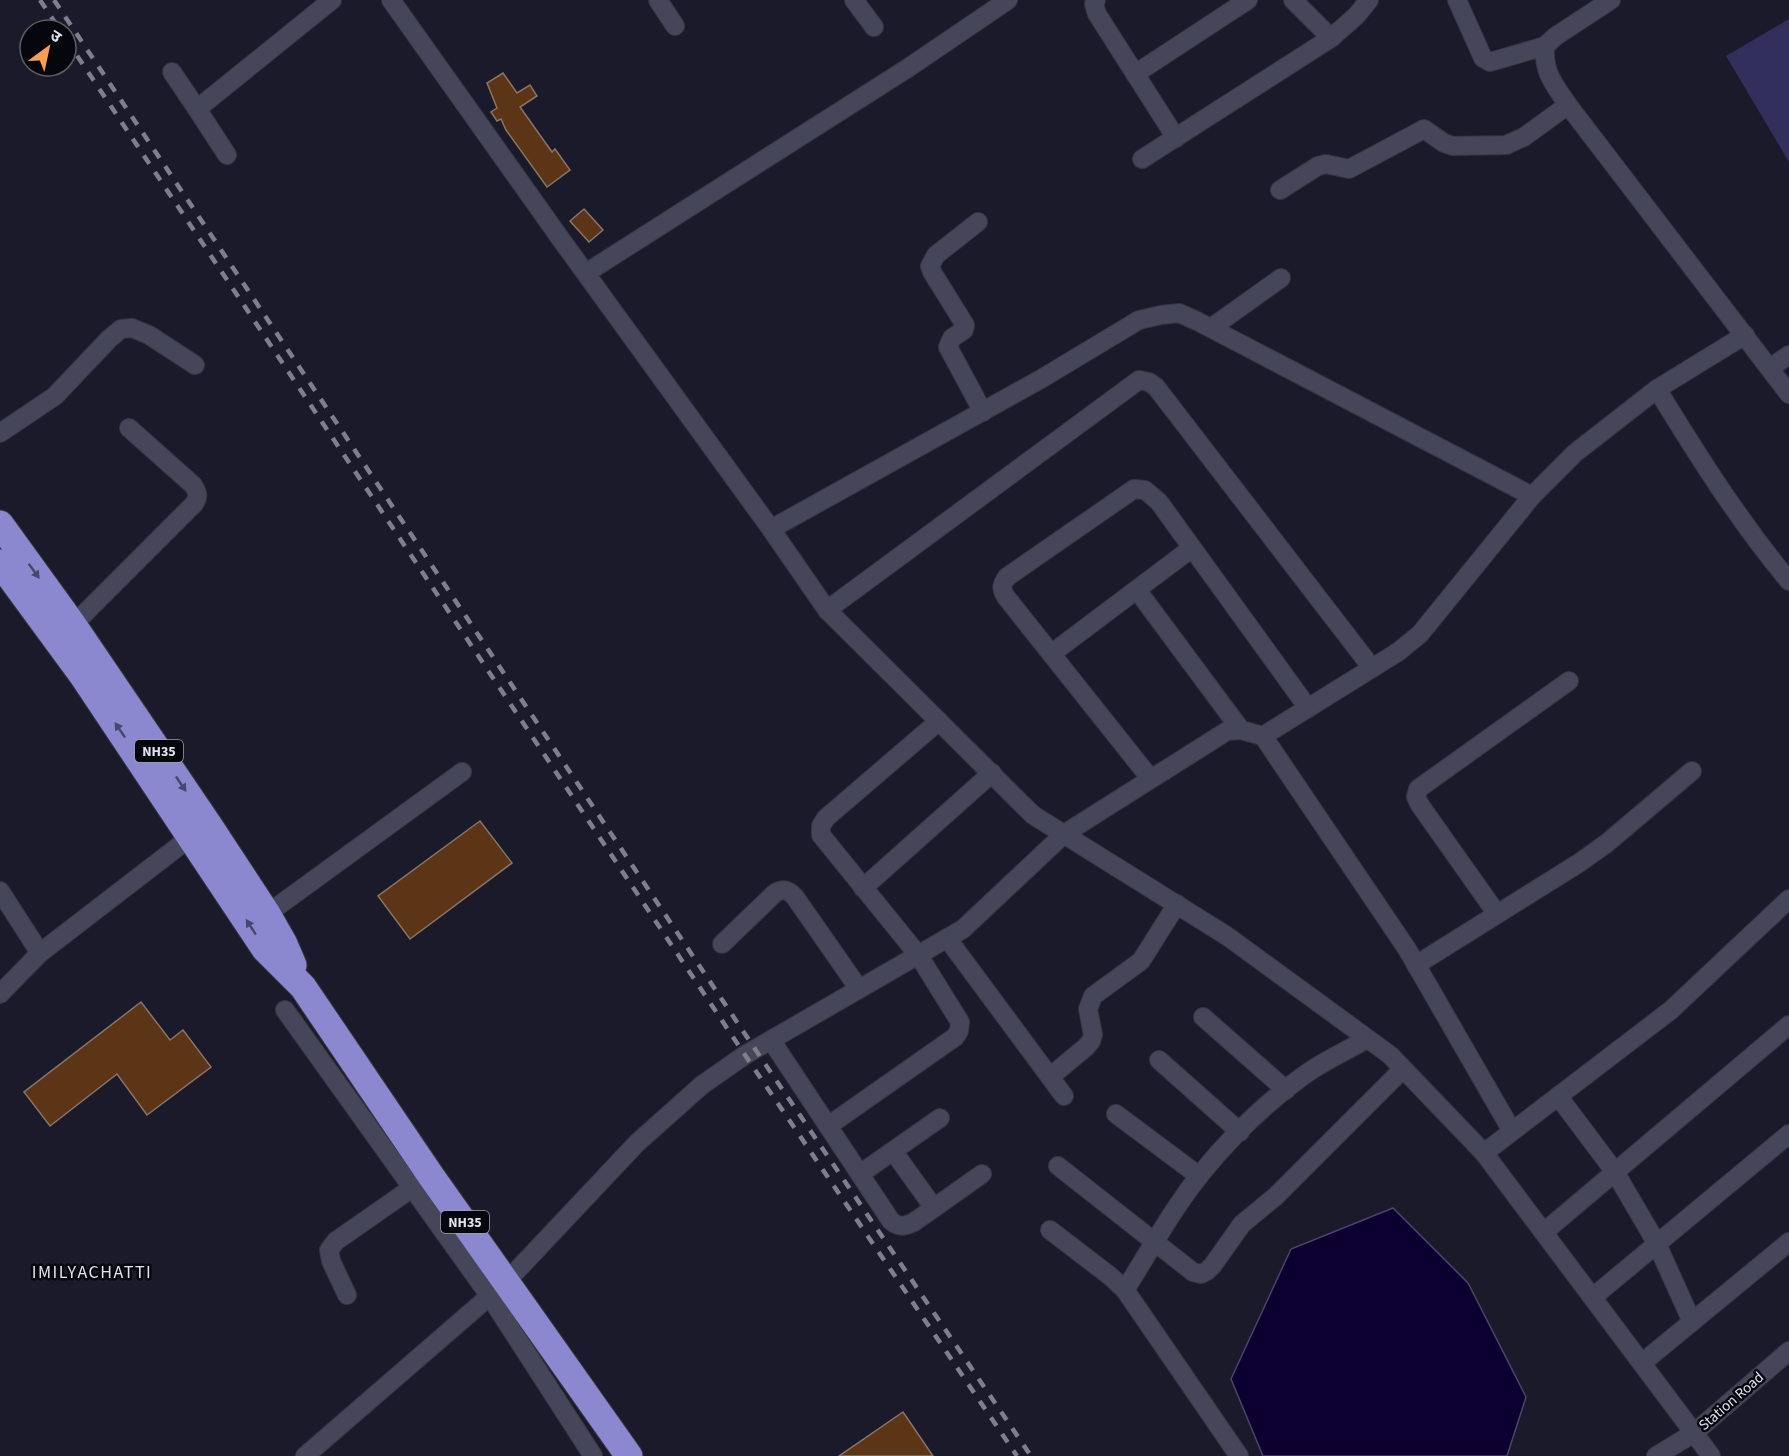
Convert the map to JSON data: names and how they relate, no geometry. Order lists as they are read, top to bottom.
{
  "streets": {
    "highway": ["NH35"],
    "street": ["Station Road"]
  },
  "districts": ["IMILYACHATTI"],
  "north": "top right"
}
